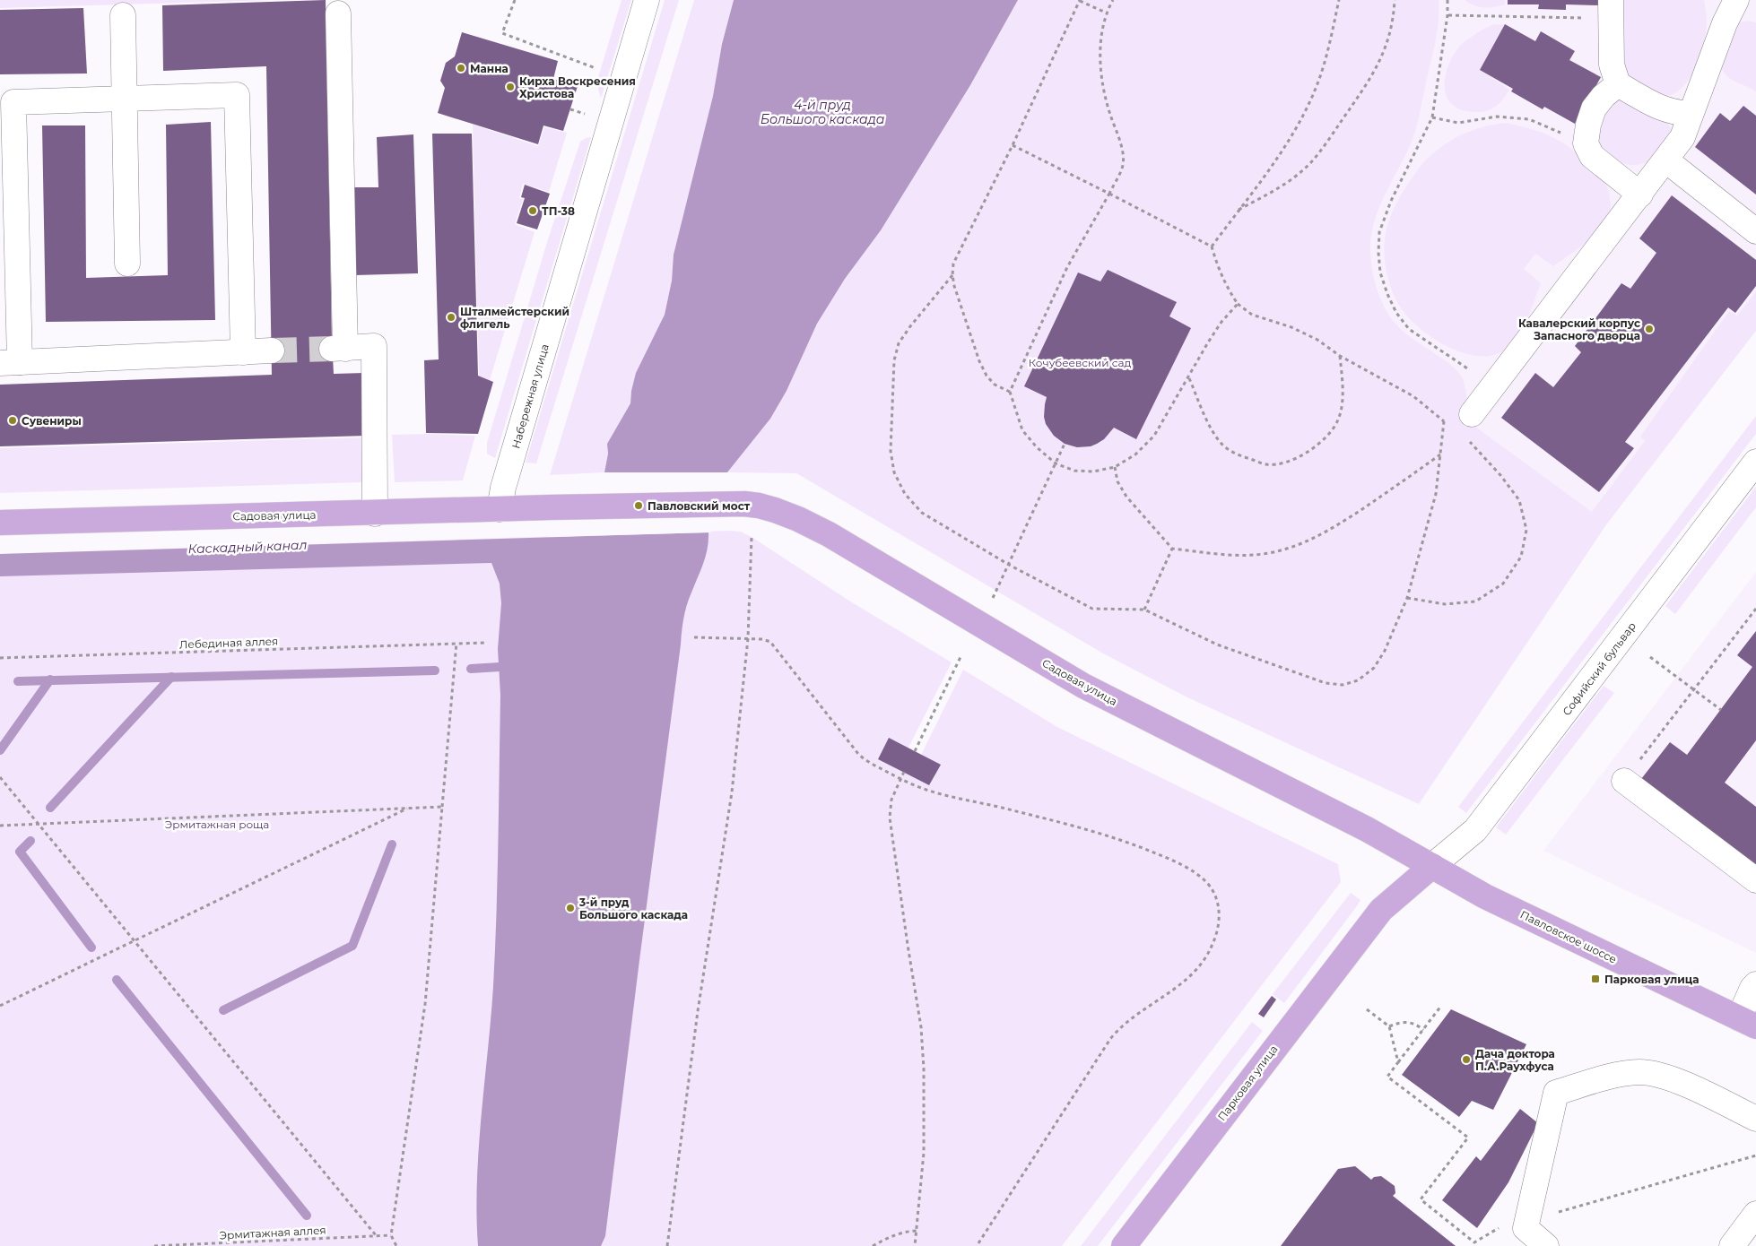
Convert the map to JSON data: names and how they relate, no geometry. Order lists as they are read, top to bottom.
{
  "streets": {
    "main road": ["Садовая улица", "Павловское шоссе", "Парковая улица"],
    "street": ["Набережная улица", "Софийский бульвар"],
    "path": ["Лебединая аллея", "Эрмитажная аллея"]
  },
  "crossings": [
    ["Набережная улица", "Садовая улица"],
    ["Садовая улица", "Софийский бульвар"],
    ["Садовая улица", "Павловское шоссе"],
    ["Садовая улица", "Парковая улица"],
    ["Софийский бульвар", "Павловское шоссе"],
    ["Софийский бульвар", "Парковая улица"],
    ["Павловское шоссе", "Парковая улица"]
  ],
  "water": ["4-й пруд Большого каскада", "Каскадный канал"],
  "parks": ["Кочубеевский сад", "Эрмитажная роща"],
  "places": {
    "other": [
      "Манна",
      "Кирха Воскресения Христова",
      "ТП-38",
      "Шталмейстерский флигель",
      "Кавалерский корпус Запасного дворца",
      "Сувениры",
      "Павловский мост",
      "3-й пруд Большого каскада",
      "Дача доктора П.А.Раухфуса"
    ],
    "transit": ["Парковая улица"]
  }
}
